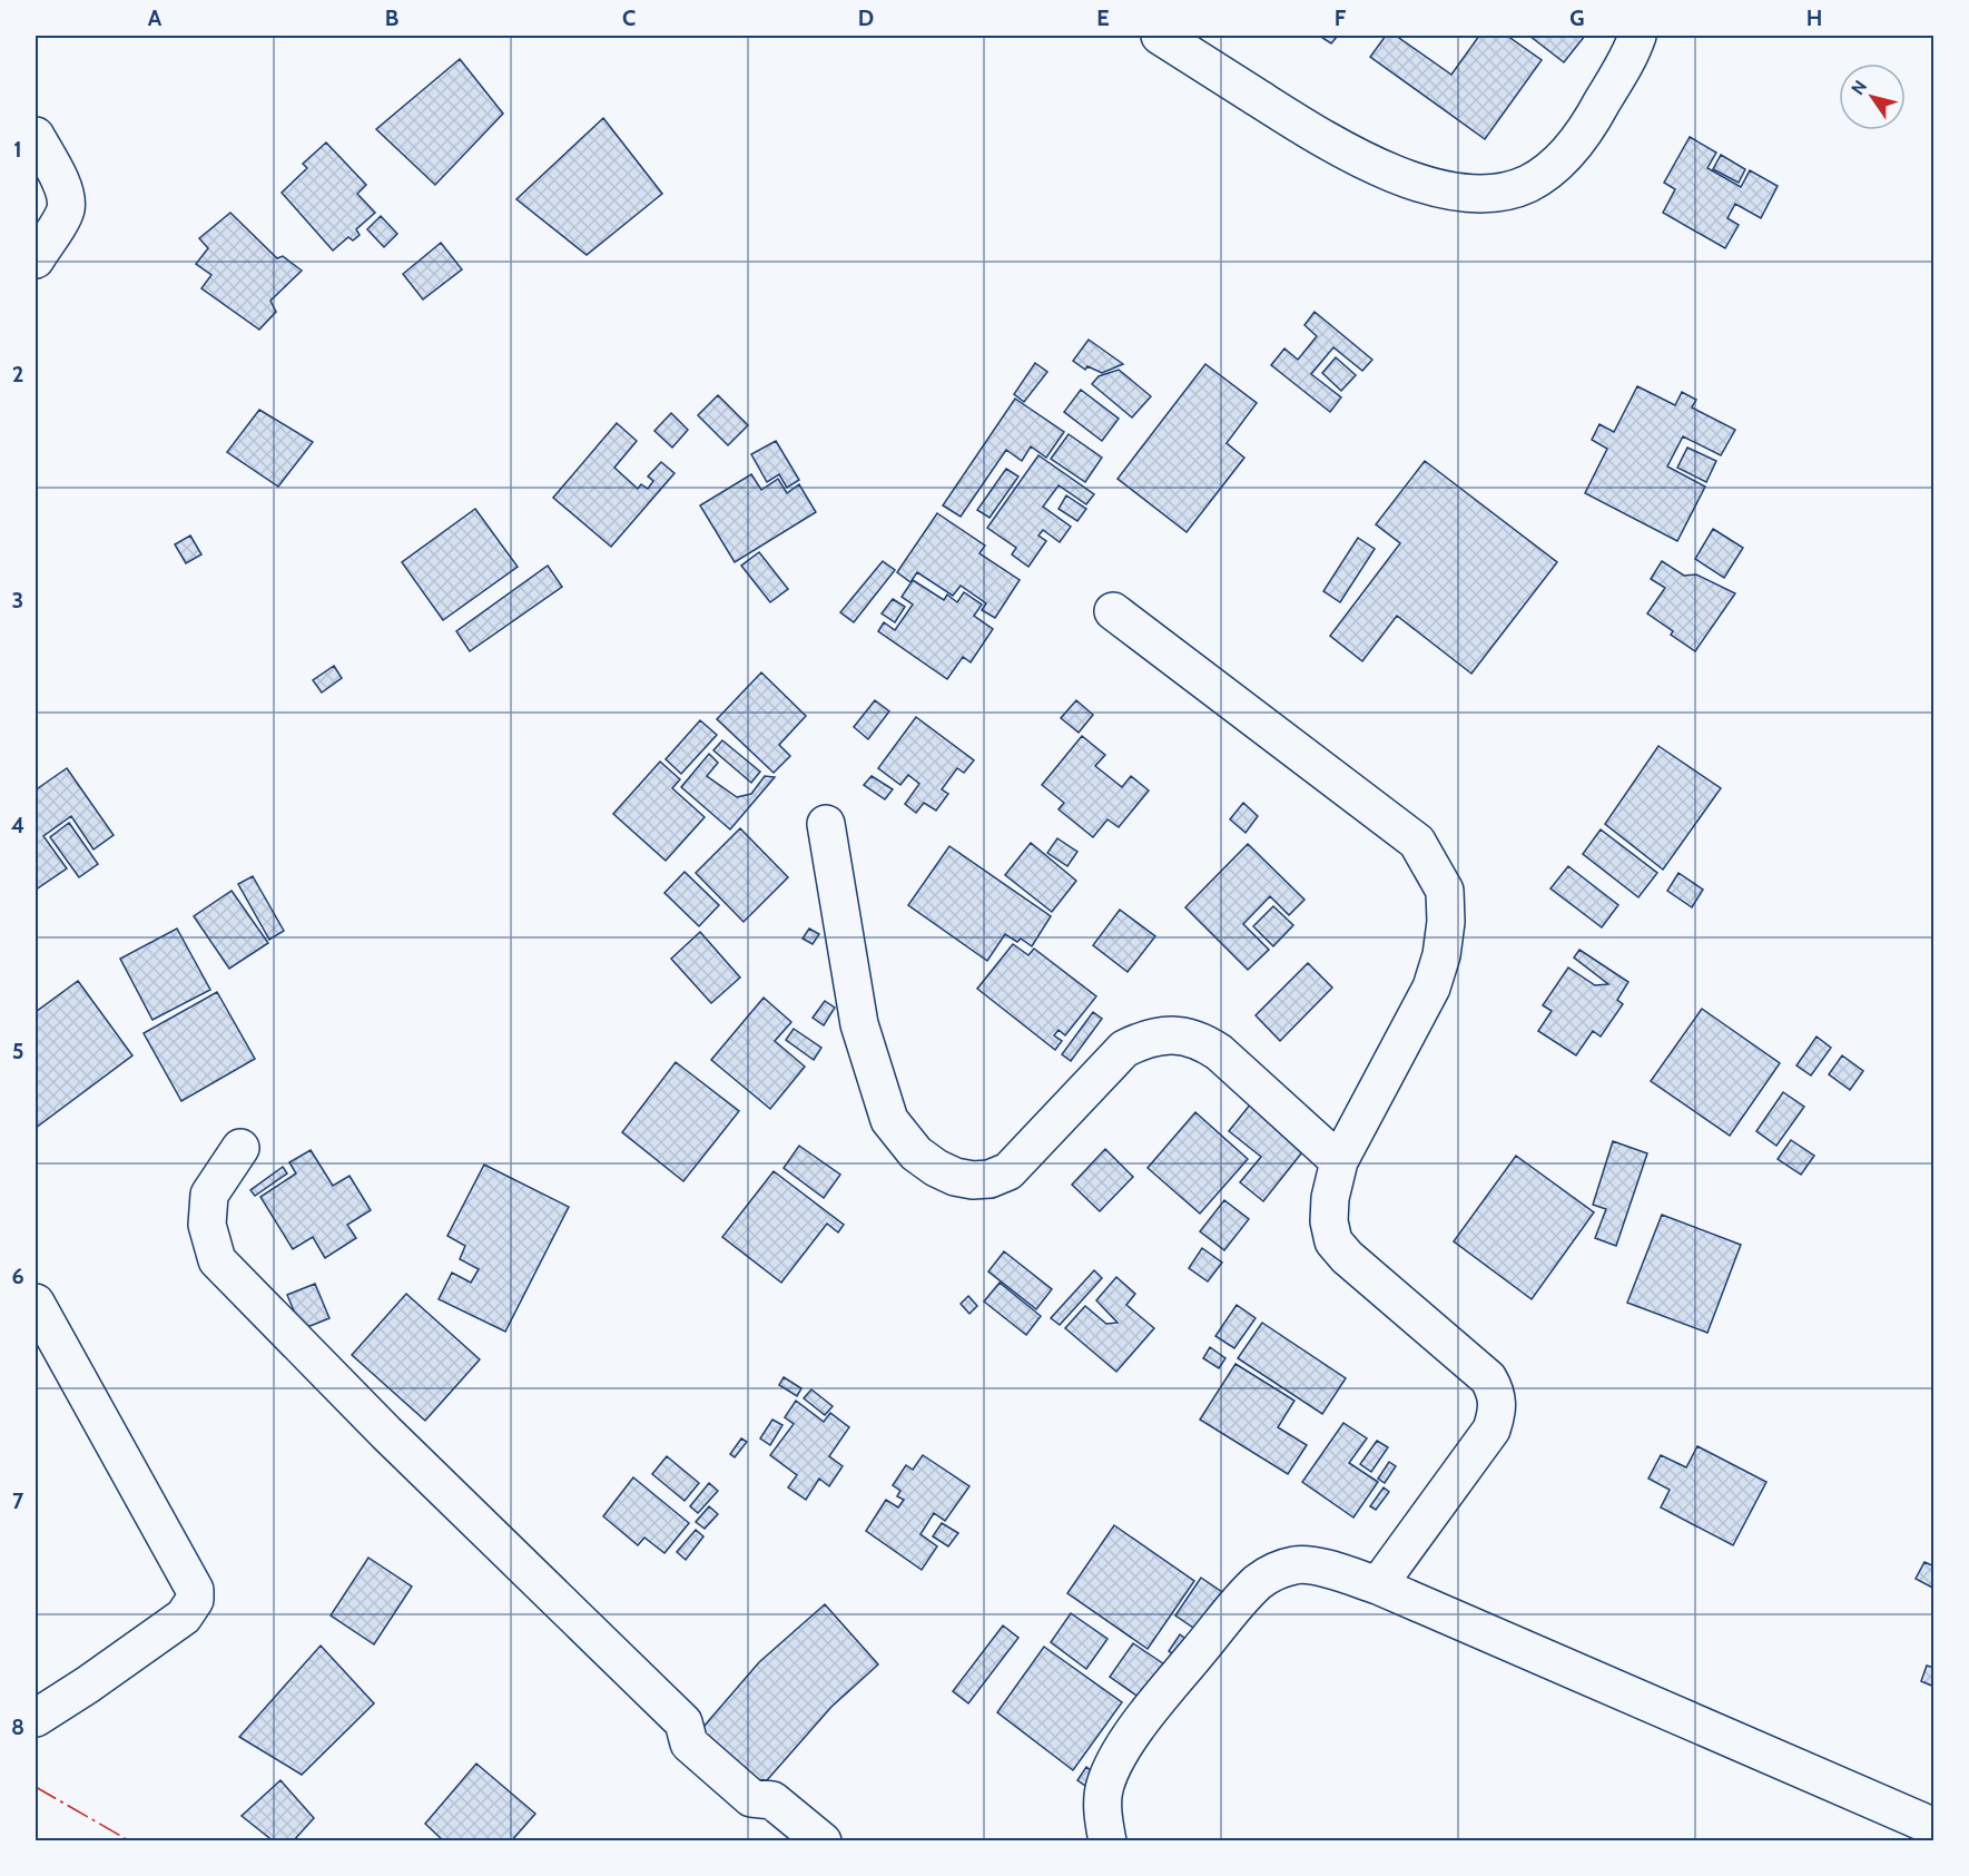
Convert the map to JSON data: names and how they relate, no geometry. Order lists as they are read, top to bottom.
{
  "north": "top left",
  "grid": {
    "columns": [
      "A",
      "B",
      "C",
      "D",
      "E",
      "F",
      "G",
      "H"
    ],
    "rows": [
      "1",
      "2",
      "3",
      "4",
      "5",
      "6",
      "7",
      "8"
    ]
  }
}
